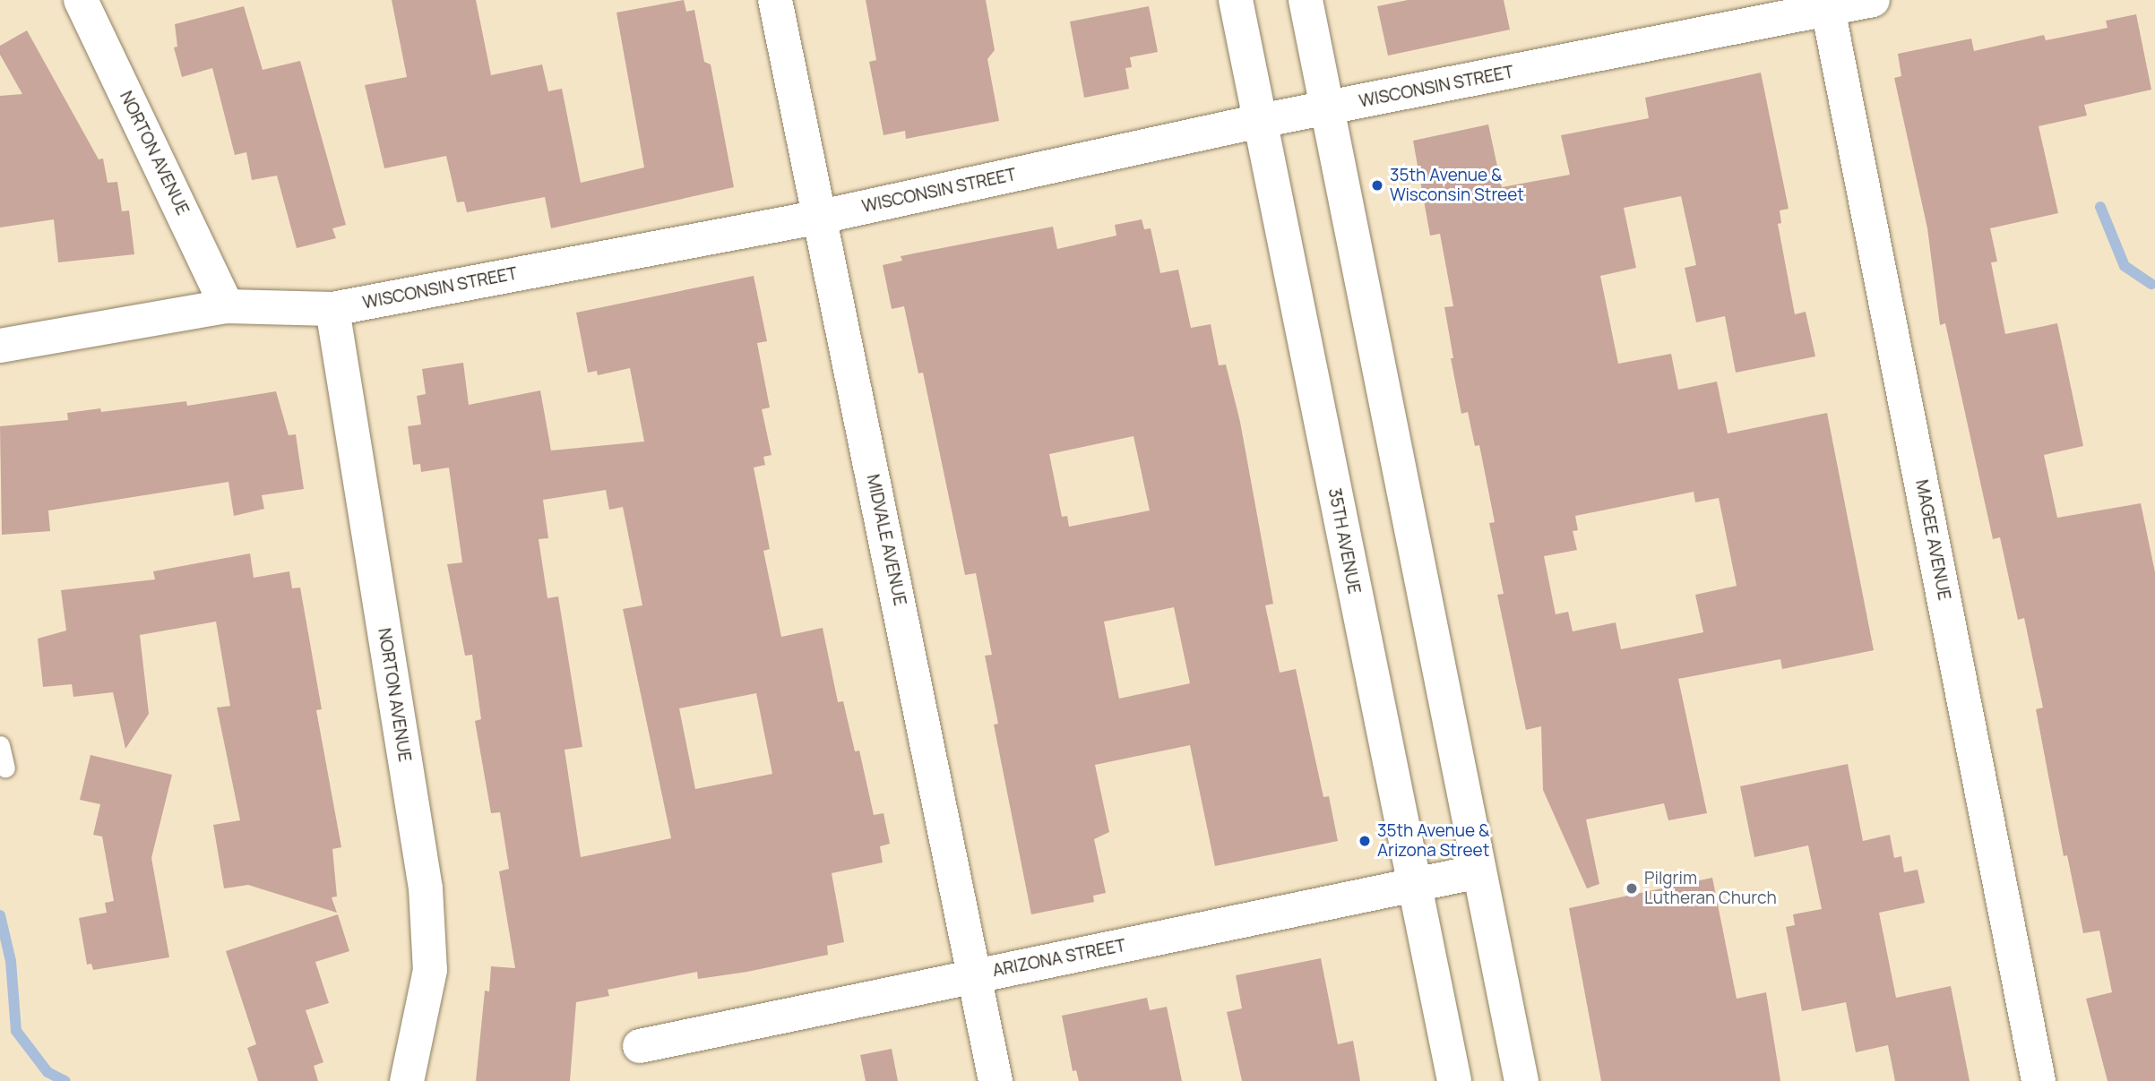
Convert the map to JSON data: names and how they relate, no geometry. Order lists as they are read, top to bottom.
{
  "streets": {
    "street": [
      "WISCONSIN STREET",
      "NORTON AVENUE",
      "MIDVALE AVENUE",
      "MAGEE AVENUE",
      "35TH AVENUE",
      "ARIZONA STREET"
    ]
  },
  "crossings": [
    ["WISCONSIN STREET", "NORTON AVENUE"],
    ["WISCONSIN STREET", "MIDVALE AVENUE"],
    ["WISCONSIN STREET", "MAGEE AVENUE"],
    ["WISCONSIN STREET", "35TH AVENUE"],
    ["MIDVALE AVENUE", "ARIZONA STREET"],
    ["35TH AVENUE", "ARIZONA STREET"]
  ],
  "places": ["35th Avenue & Wisconsin Street", "35th Avenue & Arizona Street", "Pilgrim Lutheran Church"]
}
